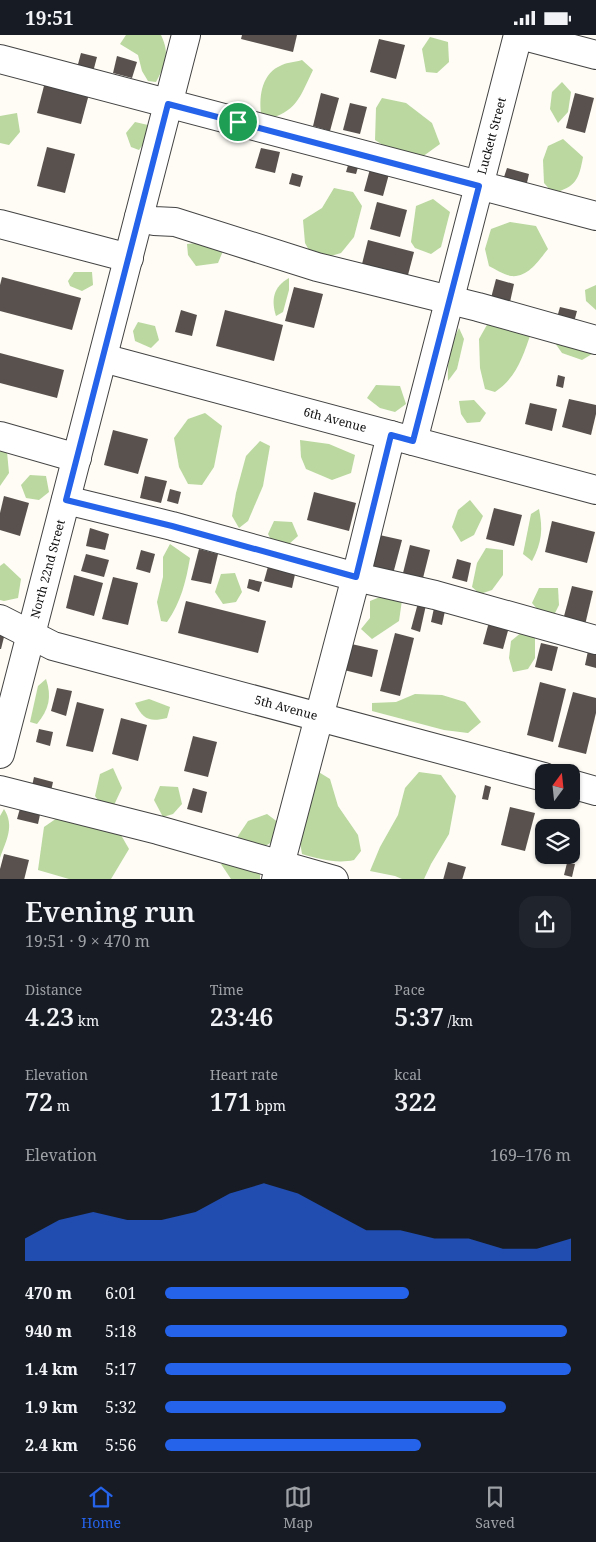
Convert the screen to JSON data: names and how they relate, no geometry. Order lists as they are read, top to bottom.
{
  "streets": {
    "street": [
      "Luckett Street",
      "6th Avenue",
      "North 22nd Street",
      "5th Avenue"
    ]
  },
  "crossings": [
    ["Luckett Street", "6th Avenue"],
    ["Luckett Street", "5th Avenue"],
    ["6th Avenue", "North 22nd Street"],
    ["North 22nd Street", "5th Avenue"]
  ],
  "north": "top",
  "page": {
    "status": "19:51",
    "heading": ["Evening run", "19:51 · 9 × 470 m"],
    "stats": [
      ["Distance", "4.23 km"],
      ["Time", "23:46"],
      ["Pace", "5:37 /km"],
      ["Elevation", "72 m"],
      ["Heart rate", "171 bpm"],
      ["kcal", "322"]
    ],
    "chart": ["Elevation", "169–176 m"],
    "list": [
      {
        "name": "470 m",
        "note": "6:01"
      },
      {
        "name": "940 m",
        "note": "5:18"
      },
      {
        "name": "1.4 km",
        "note": "5:17"
      },
      {
        "name": "1.9 km",
        "note": "5:32"
      },
      {
        "name": "2.4 km",
        "note": "5:56"
      }
    ],
    "tabs": ["Home", "Map", "Saved"]
  }
}
